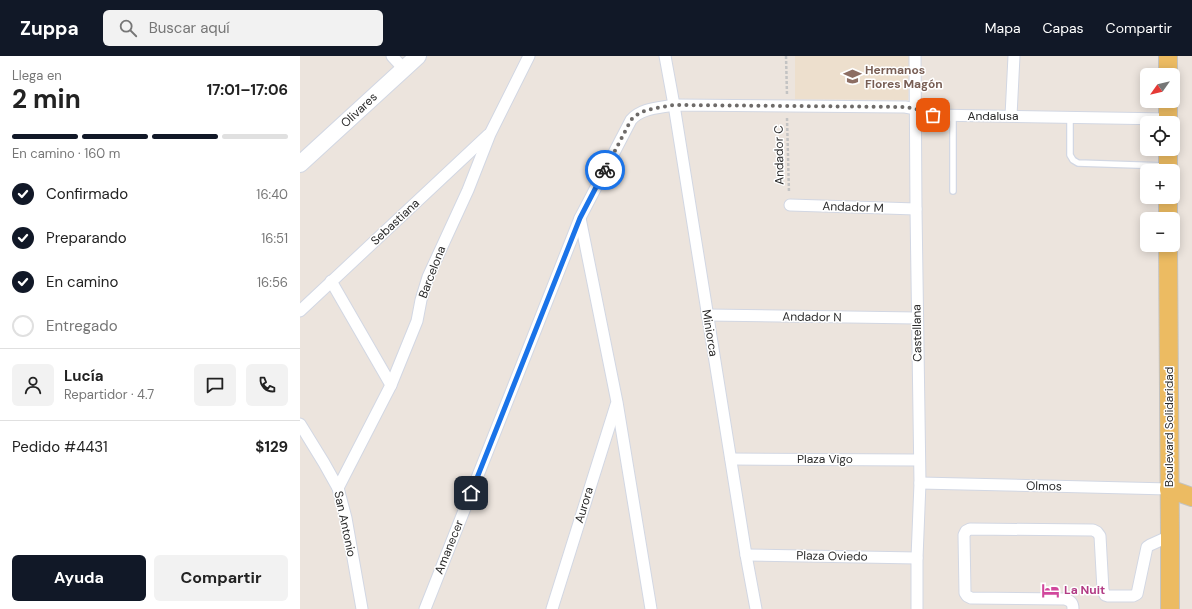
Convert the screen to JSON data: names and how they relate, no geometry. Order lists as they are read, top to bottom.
{
  "streets": {
    "main road": ["Olivares", "Boulevard Solidaridad"],
    "street": [
      "Andalusa",
      "Andador M",
      "Sebastiana",
      "Barcelona",
      "Andador N",
      "Miniorca",
      "Castellana",
      "Plaza Vigo",
      "Olmos",
      "Aurora",
      "San Antonio",
      "Amanecer",
      "Plaza Oviedo"
    ],
    "path": ["Andador C"]
  },
  "crossings": [
    ["Andalusa", "Andador C"],
    ["Andalusa", "Miniorca"],
    ["Andalusa", "Castellana"],
    ["Andalusa", "Amanecer"],
    ["Andador C", "Andador M"],
    ["Andador M", "Castellana"],
    ["Sebastiana", "Barcelona"],
    ["Barcelona", "San Antonio"],
    ["Andador N", "Miniorca"],
    ["Andador N", "Castellana"],
    ["Miniorca", "Plaza Vigo"],
    ["Miniorca", "Plaza Oviedo"],
    ["Castellana", "Plaza Vigo"],
    ["Castellana", "Olmos"],
    ["Castellana", "Plaza Oviedo"],
    ["Boulevard Solidaridad", "Olmos"]
  ],
  "places": {
    "school or university": ["Hermanos Flores Magón"],
    "hotel": ["La Nuit"]
  },
  "north": "bottom left",
  "page": {
    "header": "Zuppa",
    "search": "Buscar aquí",
    "nav": ["Mapa", "Capas", "Compartir"],
    "heading": ["2 min", "Llega en", "17:01–17:06"],
    "panel": [
      "Lucía",
      "Repartidor · 4.7",
      "Pedido #4431",
      "$129"
    ],
    "map_buttons": ["+", "−"],
    "bar": "En camino · 160 m",
    "list": [
      ["Confirmado", "16:40"],
      ["Preparando", "16:51"],
      ["En camino", "16:56"],
      "Entregado"
    ],
    "buttons": ["Ayuda", "Compartir"]
  }
}
